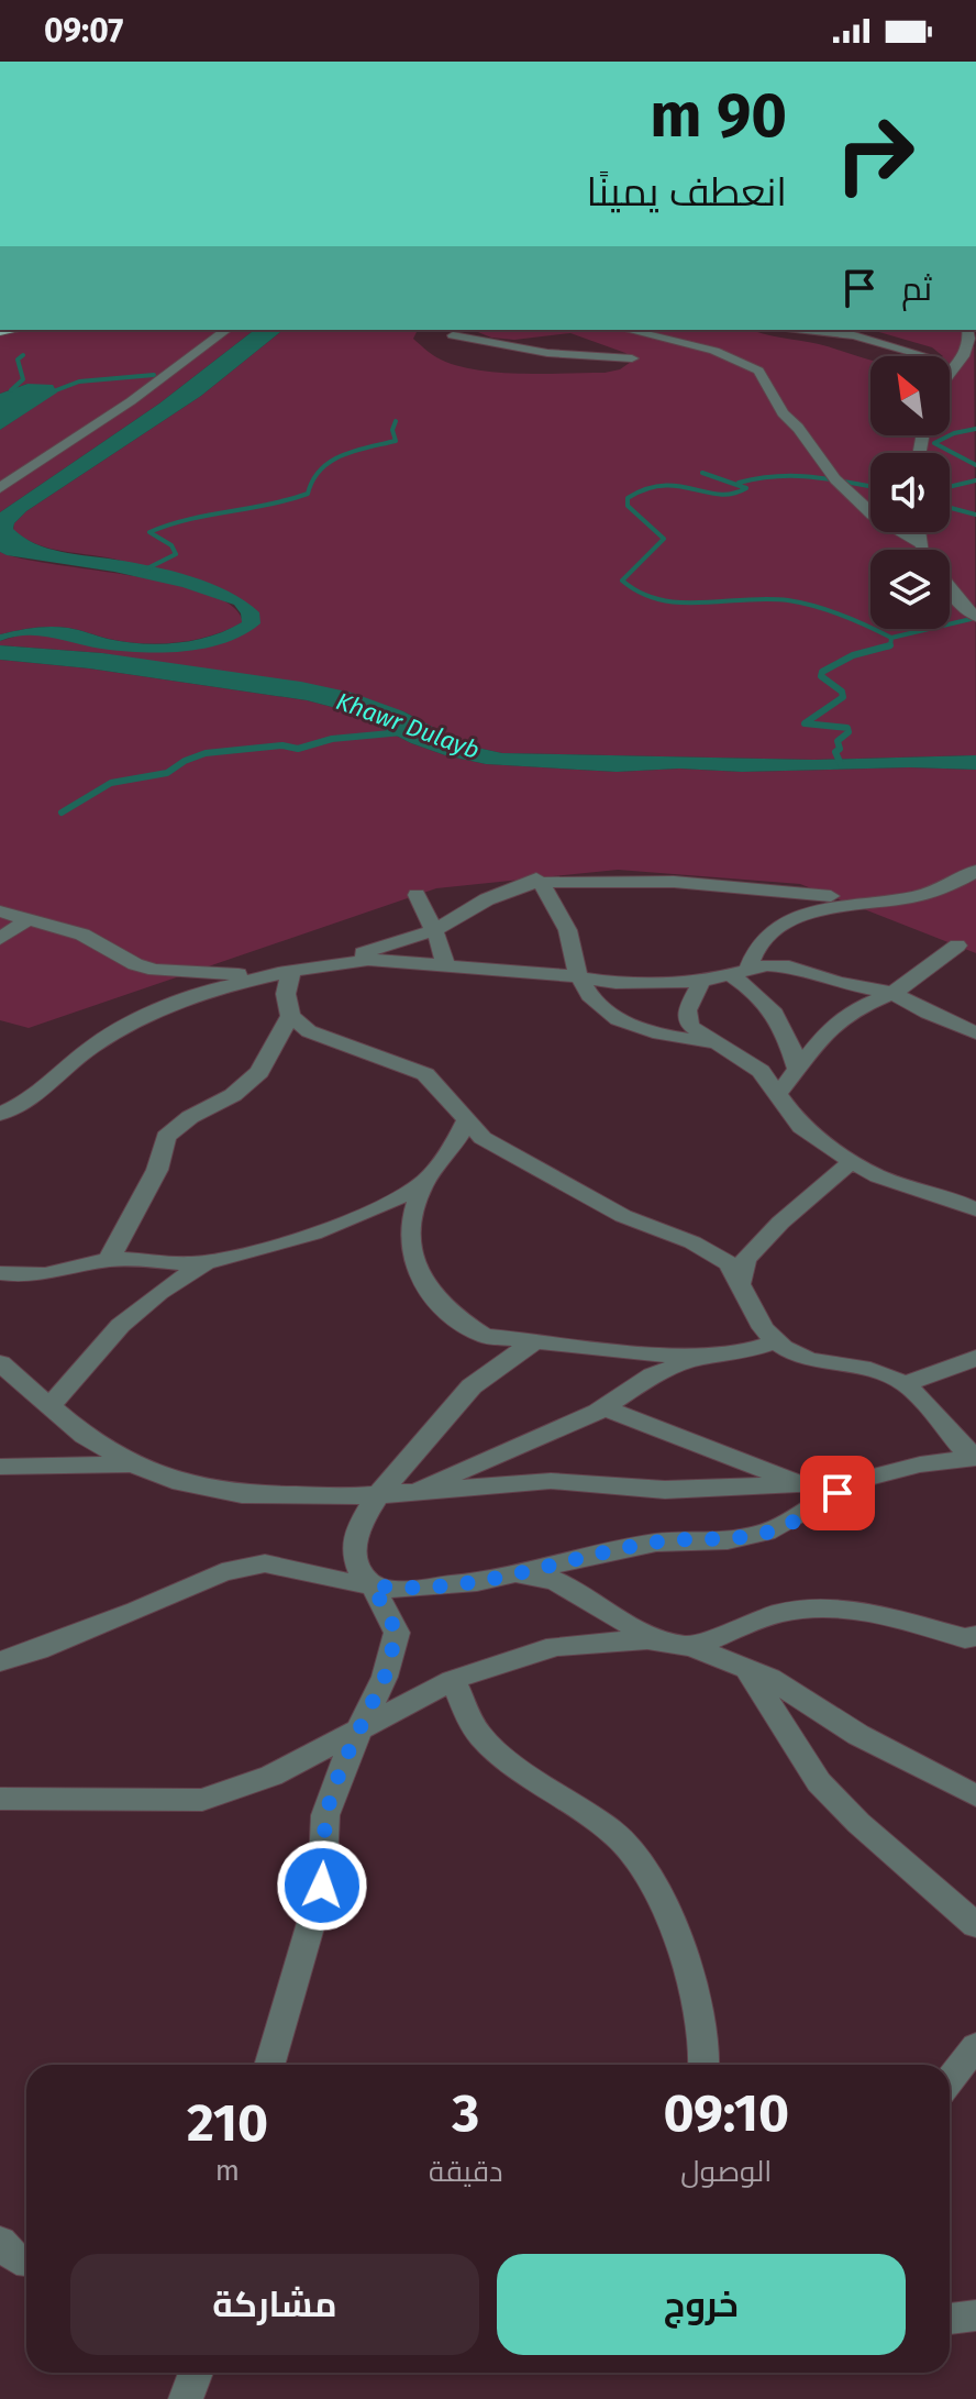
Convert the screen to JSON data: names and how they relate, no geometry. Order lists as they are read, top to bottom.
{
  "water": ["Khawr Dulayb"],
  "north": "top left",
  "page": {
    "status": "09:07",
    "turn": ["90 m", "انعطف يمينًا"],
    "then": "ثم",
    "eta": [
      "09:10",
      "الوصول",
      "3",
      "دقيقة",
      "210",
      "m"
    ],
    "buttons": ["خروج", "مشاركة"]
  }
}
